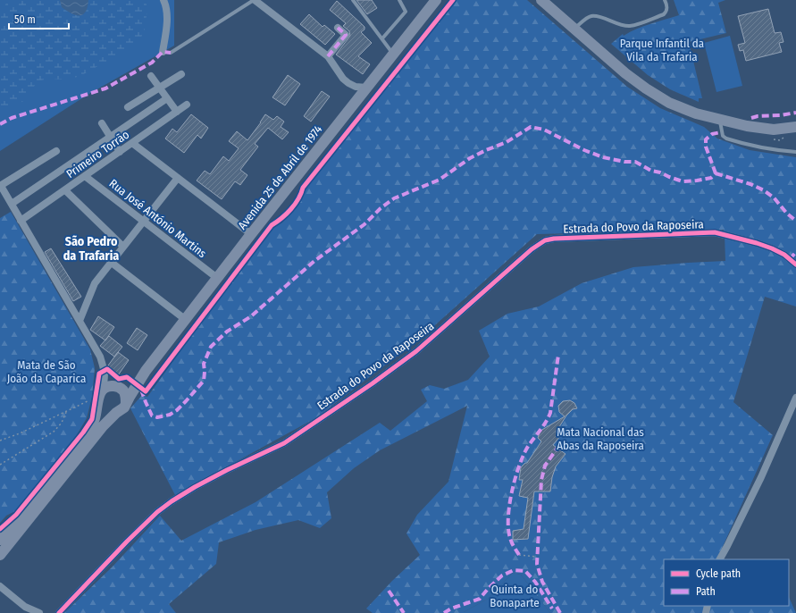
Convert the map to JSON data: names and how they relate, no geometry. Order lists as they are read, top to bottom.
{
  "streets": {
    "main road": ["Avenida 25 de Abril de 1974"],
    "street": ["Primeiro Torrão", "Rua José António Martins", "Estrada do Povo da Raposeira"]
  },
  "crossings": [
    ["Primeiro Torrão", "Rua José António Martins"],
    ["Avenida 25 de Abril de 1974", "Rua José António Martins"]
  ],
  "districts": ["São Pedro da Trafaria"],
  "parks": [
    "Parque Infantil da Vila da Trafaria",
    "Mata de São João da Caparica",
    "Mata Nacional das Abas da Raposeira",
    "Quinta do Bonaparte"
  ],
  "legend": ["Cycle path", "Path"],
  "scale_bar": "50 m"
}
